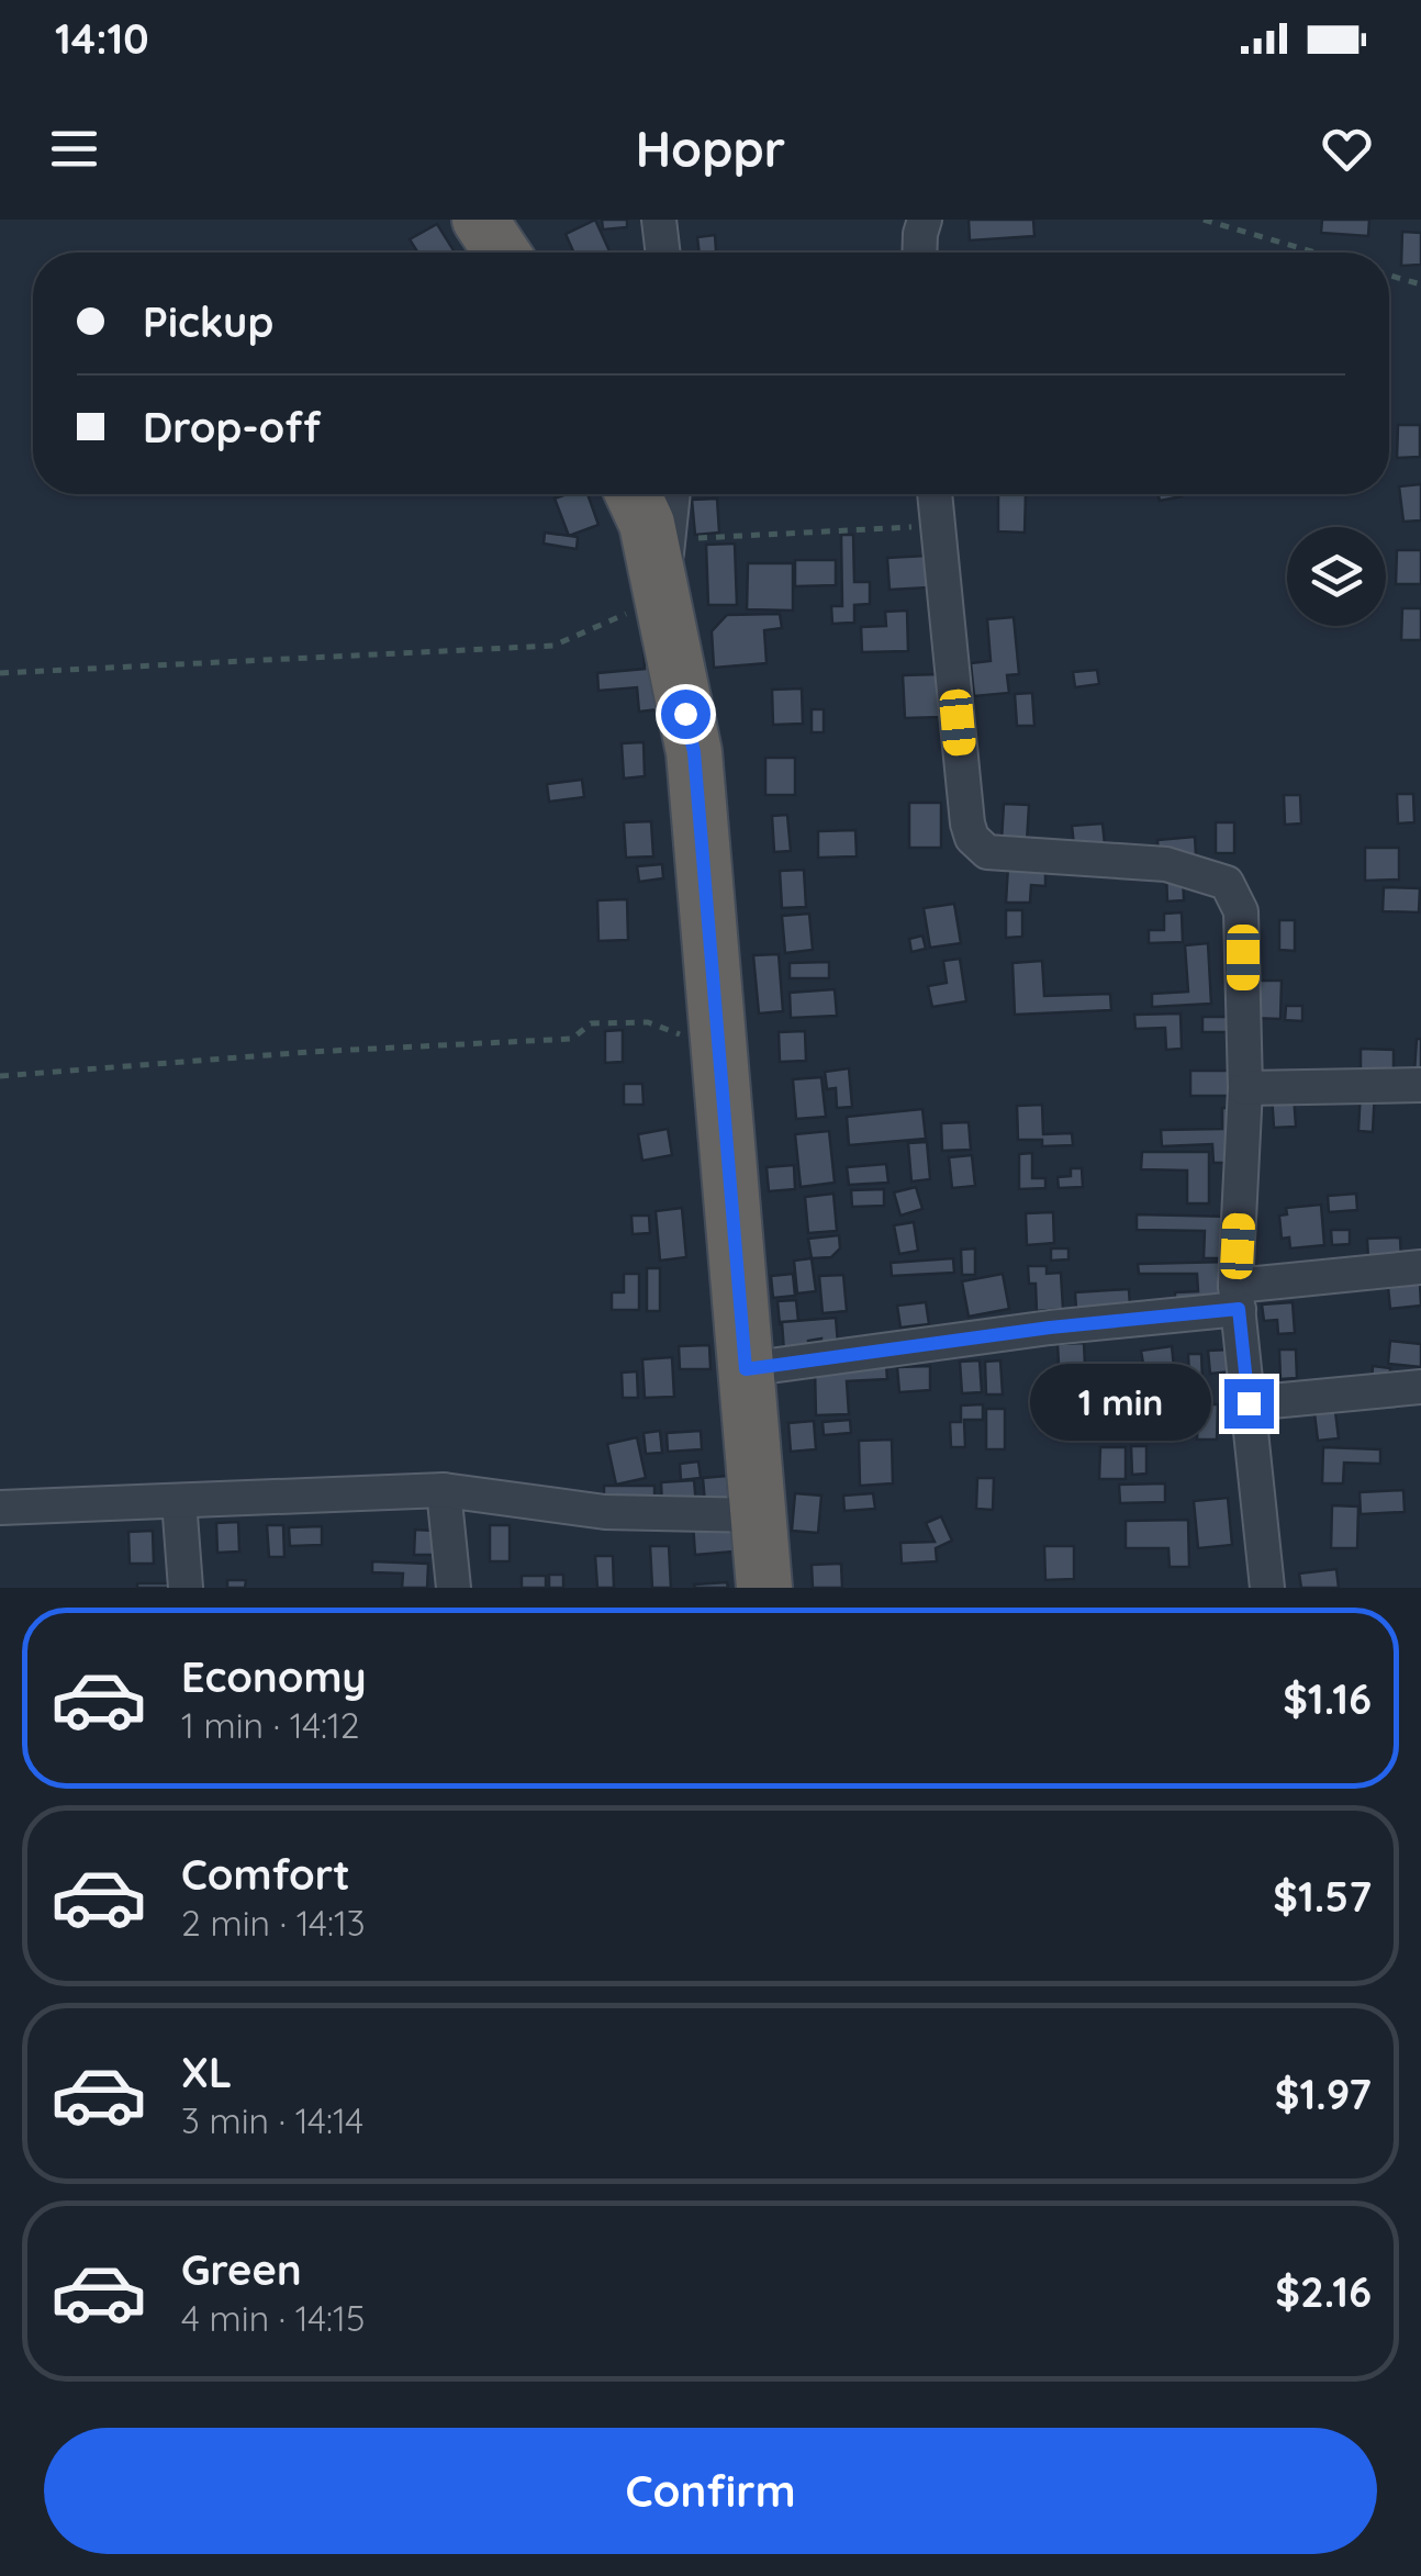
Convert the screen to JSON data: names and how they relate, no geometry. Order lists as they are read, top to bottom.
{
  "page": {
    "status": "14:10",
    "header": "Hoppr",
    "banner": ["Pickup", "Drop-off"],
    "bubble": "1 min",
    "list": [
      {
        "name": "Economy",
        "note": "1 min · 14:12",
        "value": "$1.16"
      },
      {
        "name": "Comfort",
        "note": "2 min · 14:13",
        "value": "$1.57"
      },
      {
        "name": "XL",
        "note": "3 min · 14:14",
        "value": "$1.97"
      },
      {
        "name": "Green",
        "note": "4 min · 14:15",
        "value": "$2.16"
      }
    ],
    "buttons": "Confirm"
  }
}
